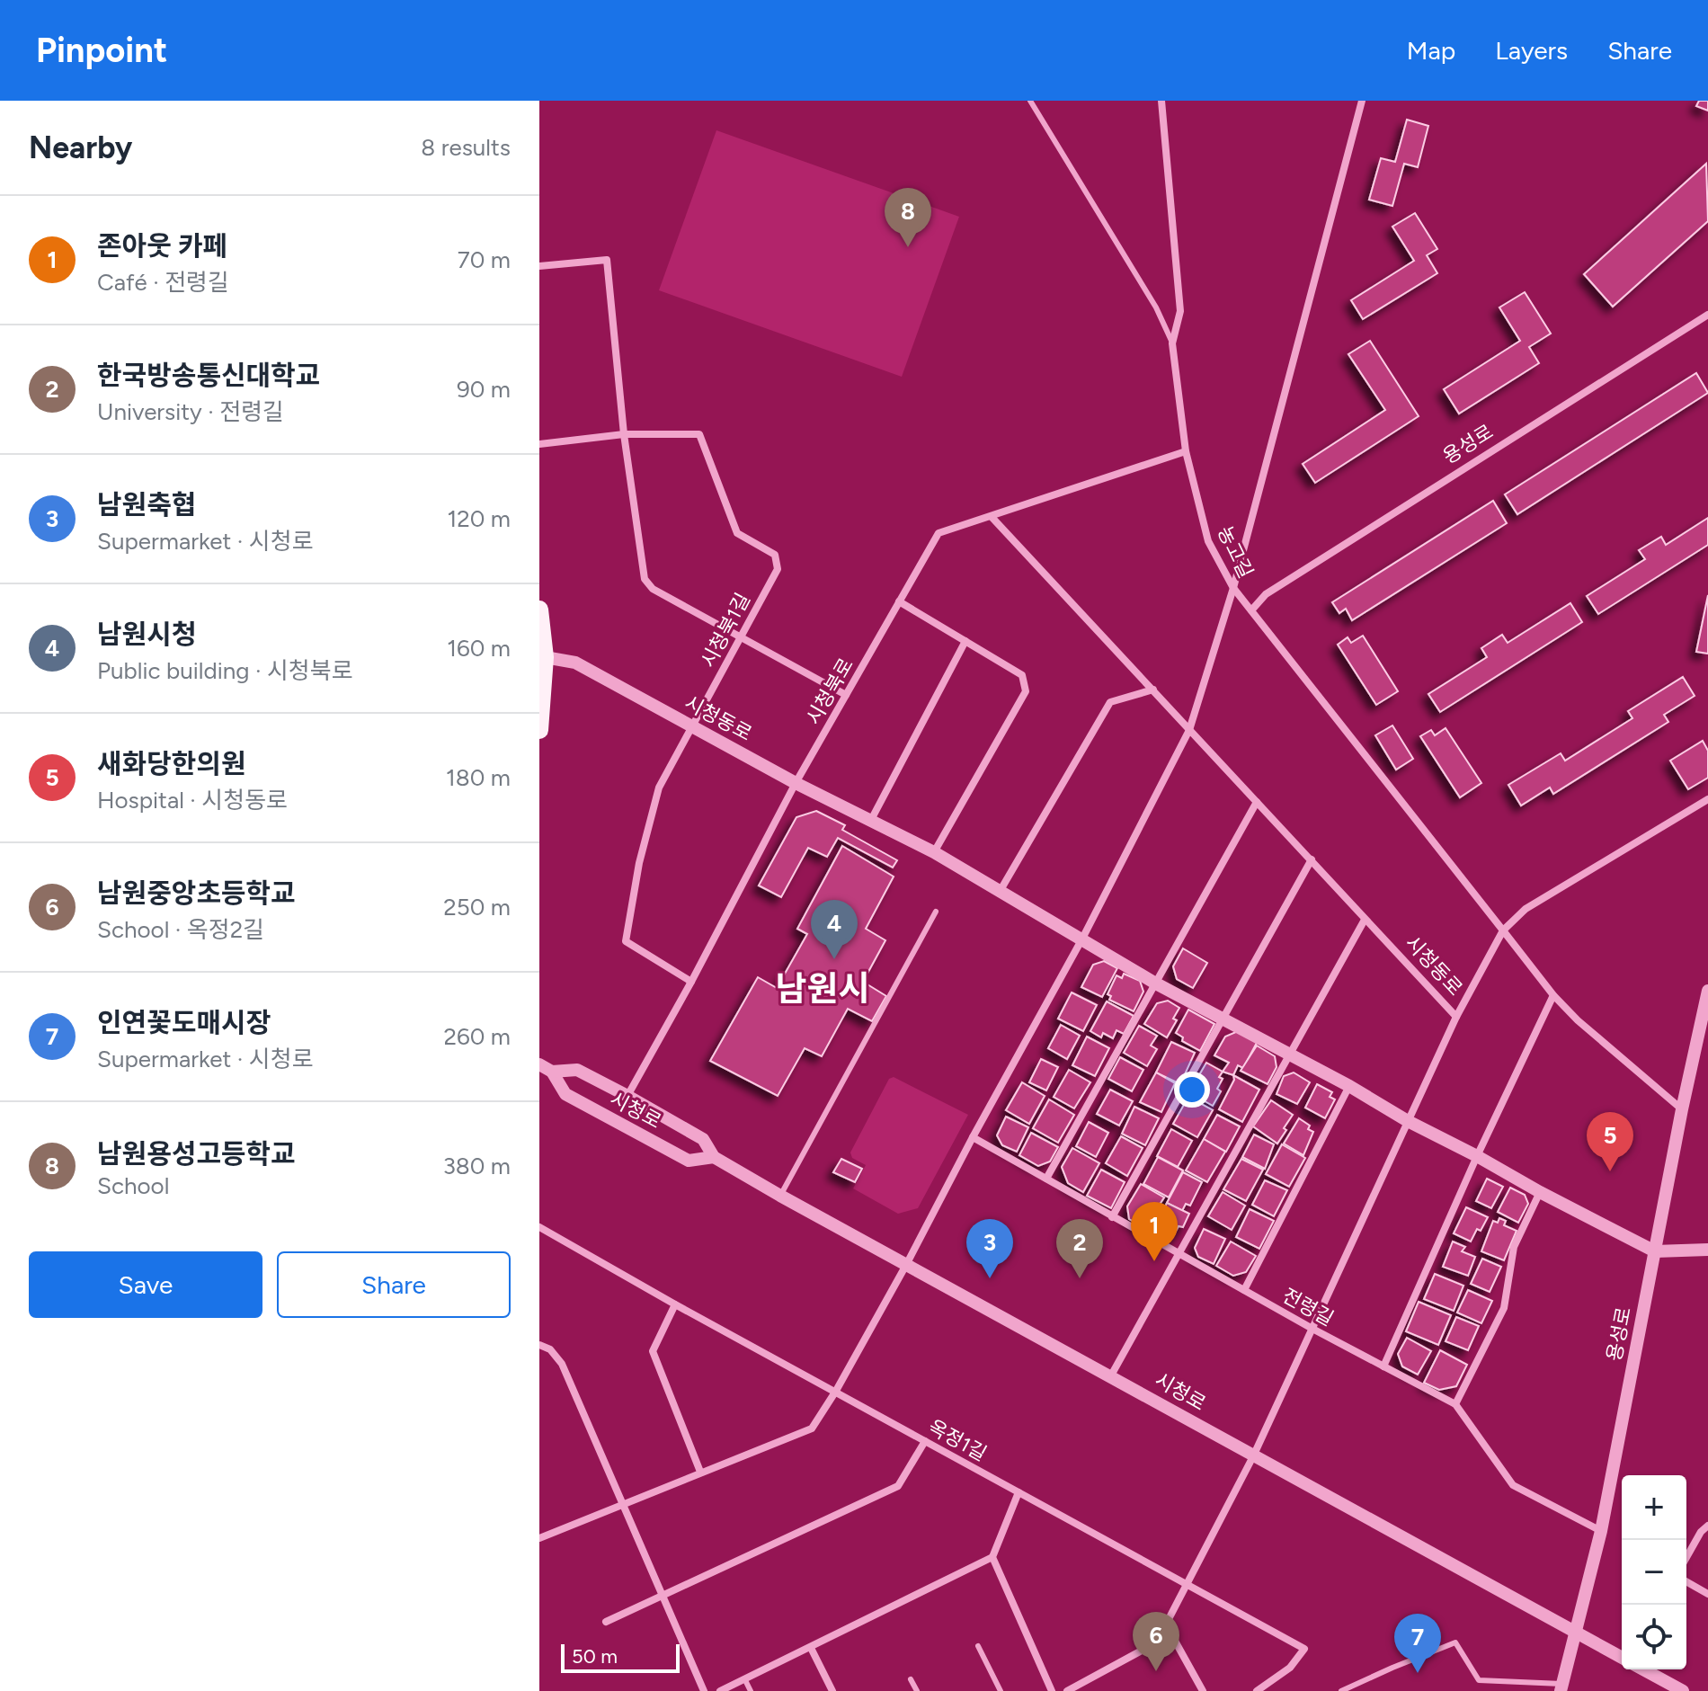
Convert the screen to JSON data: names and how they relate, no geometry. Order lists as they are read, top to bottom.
{
  "streets": {
    "street": [
      "용성로",
      "농고길",
      "시청북1길",
      "시청북로",
      "시청동로",
      "시청로",
      "전령길",
      "옥정1길"
    ]
  },
  "crossings": [
    ["용성로", "농고길"],
    ["용성로", "시청동로"],
    ["용성로", "시청로"],
    ["용성로", "전령길"],
    ["농고길", "시청북로"],
    ["시청북1길", "시청북로"],
    ["시청북1길", "시청동로"],
    ["시청북로", "시청동로"],
    ["시청북로", "시청로"],
    ["시청동로", "시청로"],
    ["시청동로", "전령길"],
    ["시청동로", "옥정1길"]
  ],
  "districts": ["남원시"],
  "scale_bar": "50 m",
  "page": {
    "header": "Pinpoint",
    "nav": ["Map", "Layers", "Share"],
    "heading": ["Nearby", "8 results"],
    "pins": [
      "8",
      "4",
      "5",
      "1",
      "2",
      "3",
      "6",
      "7"
    ],
    "list": [
      {
        "mark": "1",
        "name": "존아웃 카페",
        "note": "Café · 전령길",
        "value": "70 m"
      },
      {
        "mark": "2",
        "name": "한국방송통신대학교",
        "note": "University · 전령길",
        "value": "90 m"
      },
      {
        "mark": "3",
        "name": "남원축협",
        "note": "Supermarket · 시청로",
        "value": "120 m"
      },
      {
        "mark": "4",
        "name": "남원시청",
        "note": "Public building · 시청북로",
        "value": "160 m"
      },
      {
        "mark": "5",
        "name": "새화당한의원",
        "note": "Hospital · 시청동로",
        "value": "180 m"
      },
      {
        "mark": "6",
        "name": "남원중앙초등학교",
        "note": "School · 옥정2길",
        "value": "250 m"
      },
      {
        "mark": "7",
        "name": "인연꽃도매시장",
        "note": "Supermarket · 시청로",
        "value": "260 m"
      },
      {
        "mark": "8",
        "name": "남원용성고등학교",
        "note": "School",
        "value": "380 m"
      }
    ],
    "buttons": ["Save", "Share"],
    "map_buttons": ["+", "−"],
    "scale": "50 m"
  }
}
